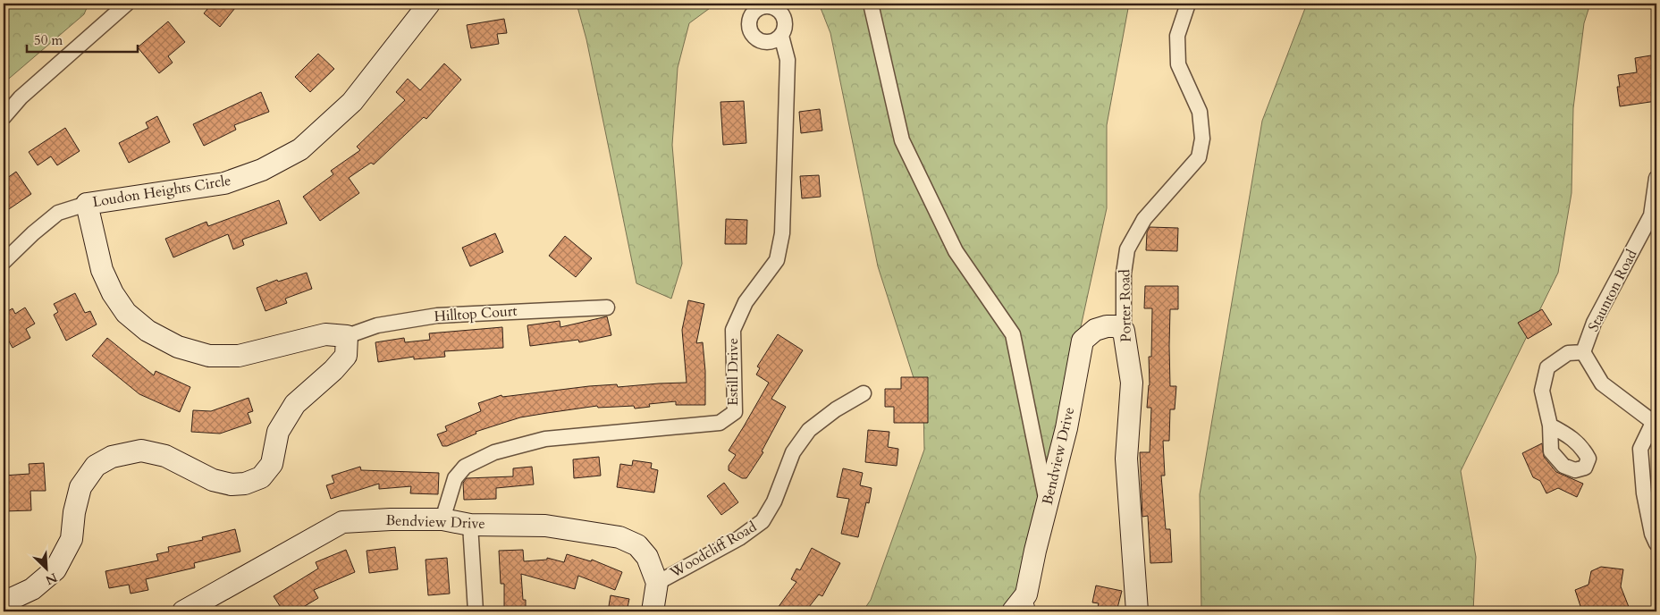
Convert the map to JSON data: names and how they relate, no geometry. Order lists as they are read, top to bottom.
{
  "streets": {
    "street": [
      "Loudon Heights Circle",
      "Staunton Road",
      "Porter Road",
      "Hilltop Court",
      "Estill Drive",
      "Bendview Drive",
      "Woodcliff Road"
    ]
  },
  "crossings": [
    ["Porter Road", "Bendview Drive"],
    ["Estill Drive", "Bendview Drive"],
    ["Bendview Drive", "Woodcliff Road"]
  ],
  "scale_bar": "50 m",
  "north": "bottom right"
}
